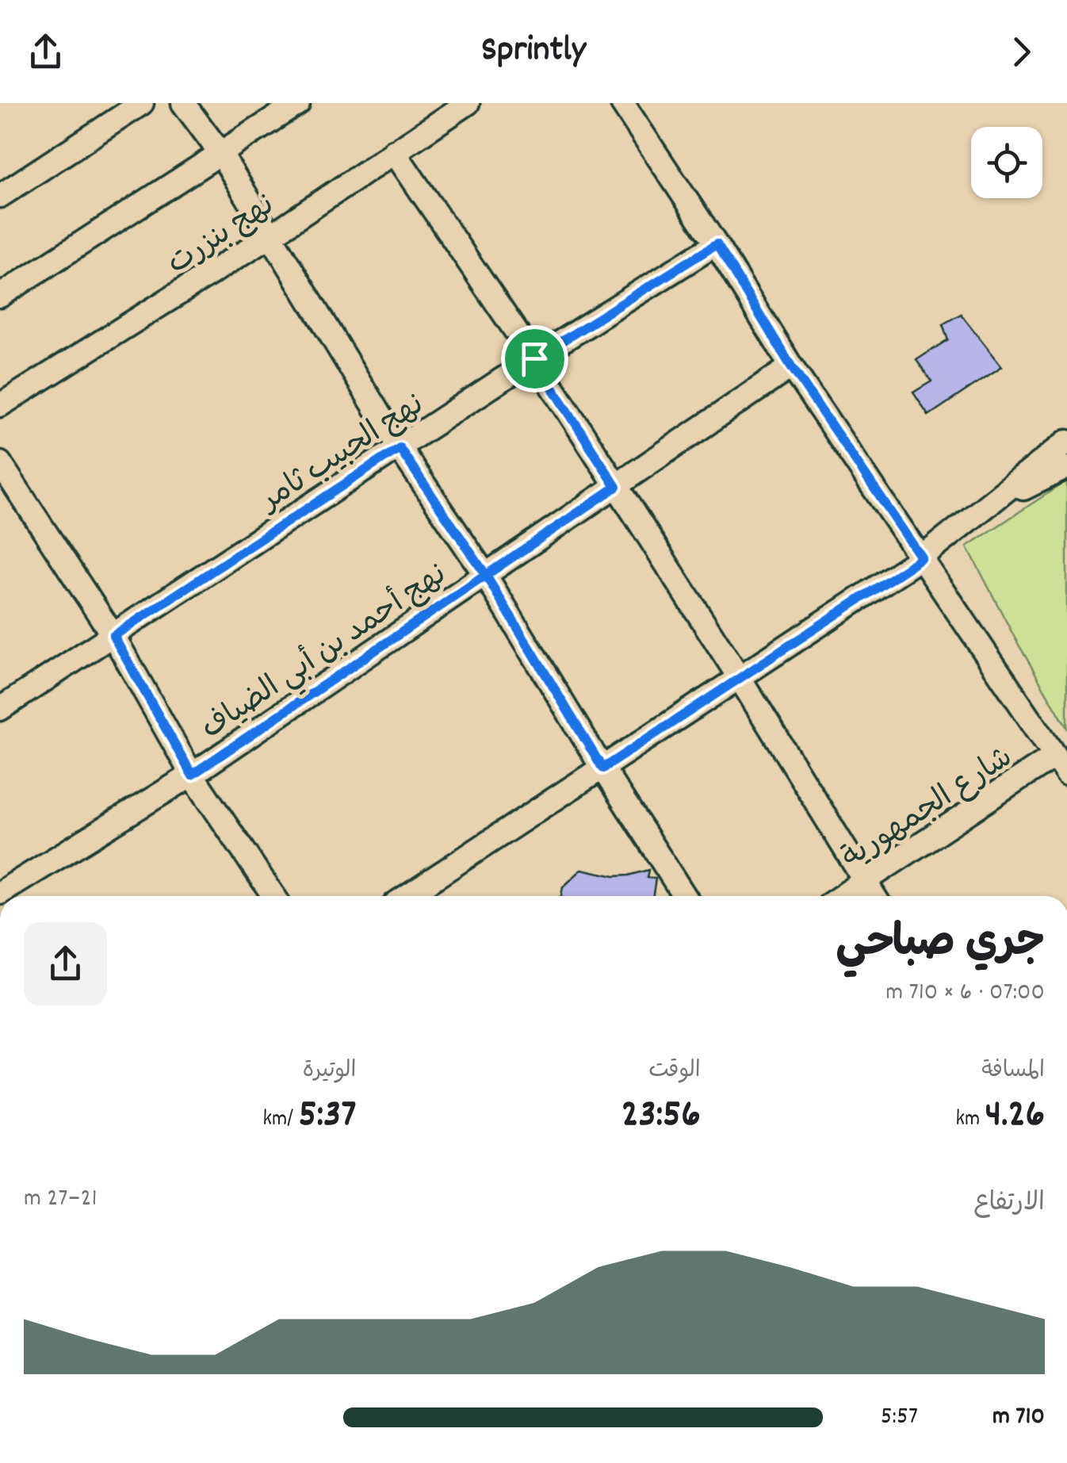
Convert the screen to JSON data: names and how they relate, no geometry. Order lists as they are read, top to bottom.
{
  "streets": {
    "street": [
      "نهج بنزرت",
      "نهج الحبيب ثامر",
      "نهج أحمد بن أبي الضياف",
      "شارع الجمهورية"
    ]
  },
  "page": {
    "header": "Sprintly",
    "heading": ["جري صباحي", "07:00 · 6 × 710 m"],
    "stats": [
      ["المسافة", "4.26 km"],
      ["الوقت", "23:56"],
      ["الوتيرة", "5:37 /km"]
    ],
    "chart": ["الارتفاع", "21–27 m"],
    "list": [
      {
        "name": "710 m",
        "note": "5:57"
      }
    ]
  }
}
